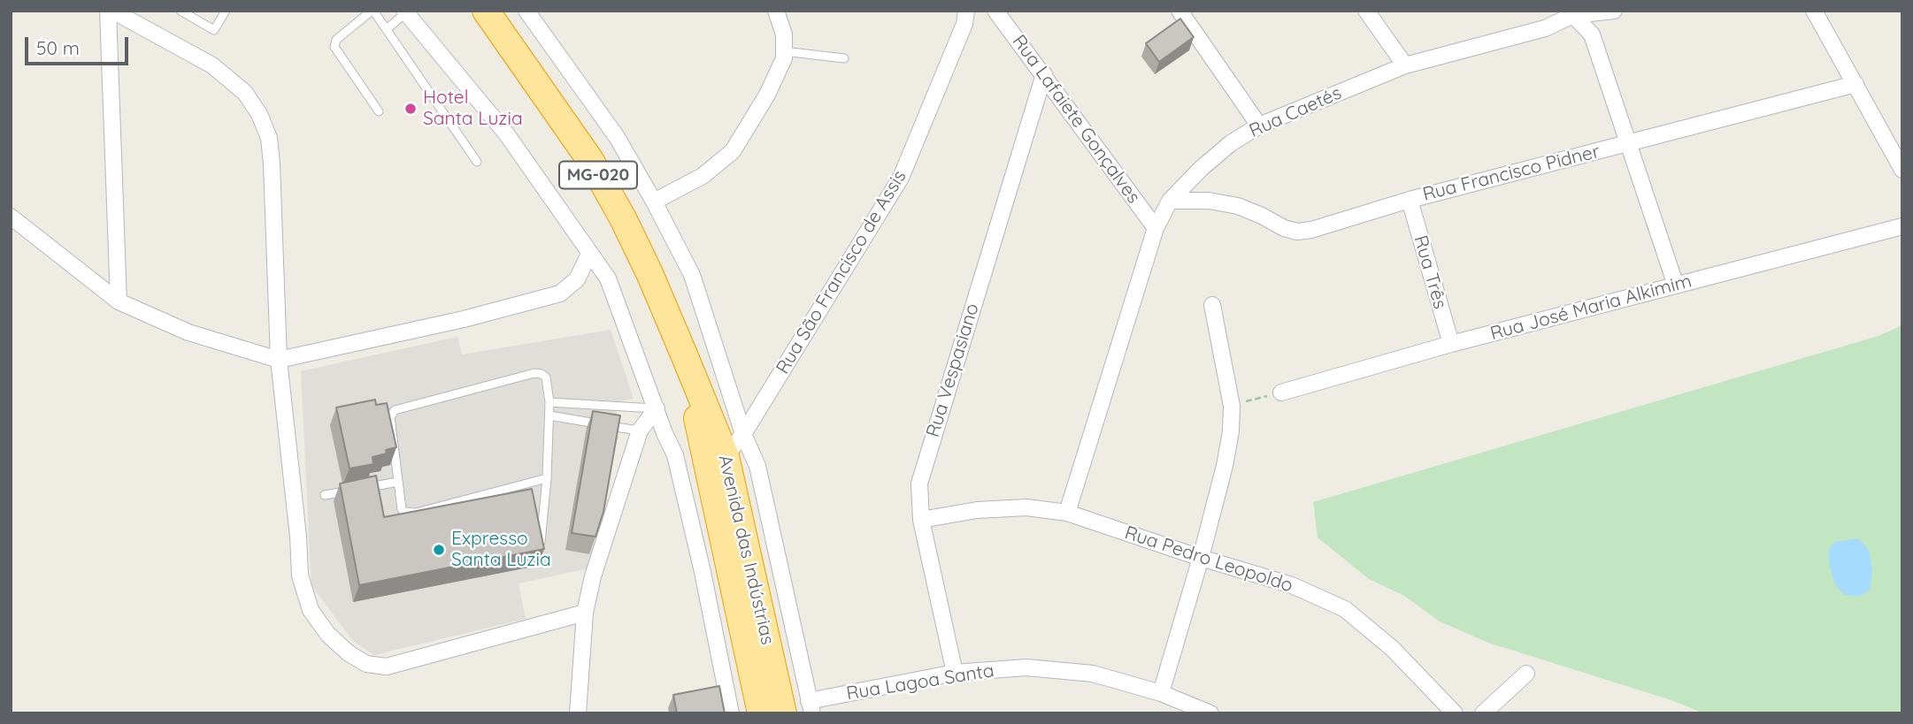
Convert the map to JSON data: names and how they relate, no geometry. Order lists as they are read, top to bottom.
{
  "streets": {
    "highway": ["MG-020", "Avenida das Indústrias"],
    "street": [
      "Rua Caetés",
      "Rua Lafaiete Gonçalves",
      "Rua Francisco Pidner",
      "Rua São Francisco de Assis",
      "Rua Três",
      "Rua José Maria Alkimim",
      "Rua Vespasiano",
      "Rua Pedro Leopoldo",
      "Rua Lagoa Santa"
    ]
  },
  "crossings": [
    ["Rua Caetés", "Rua Lafaiete Gonçalves"],
    ["Rua Caetés", "Rua Francisco Pidner"],
    ["Rua Caetés", "Rua Pedro Leopoldo"],
    ["Rua Lafaiete Gonçalves", "Rua Vespasiano"],
    ["Rua Francisco Pidner", "Rua Três"],
    ["Rua São Francisco de Assis", "Avenida das Indústrias"],
    ["Rua Três", "Rua José Maria Alkimim"],
    ["Rua Vespasiano", "Rua Pedro Leopoldo"],
    ["Rua Vespasiano", "Rua Lagoa Santa"]
  ],
  "places": ["Hotel Santa Luzia", "Expresso Santa Luzia"],
  "scale_bar": "50 m"
}
